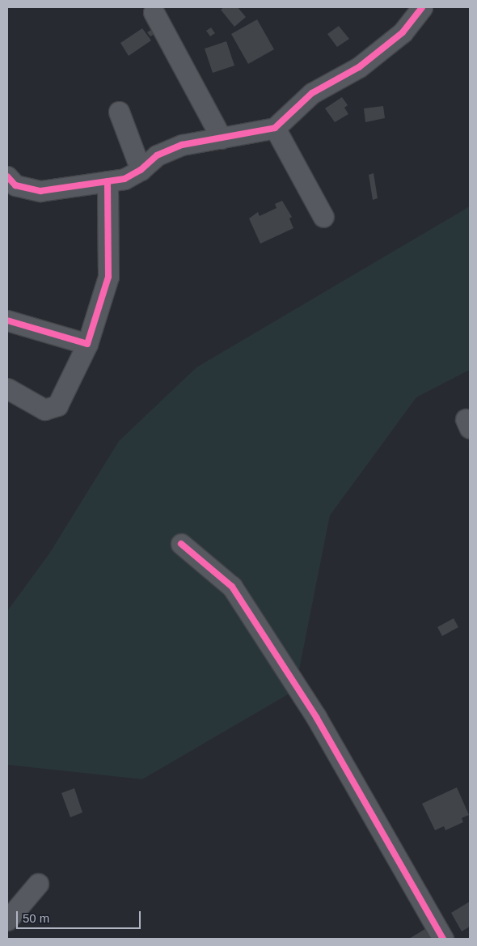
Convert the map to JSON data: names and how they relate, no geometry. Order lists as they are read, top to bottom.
{
  "scale_bar": "50 m"
}
